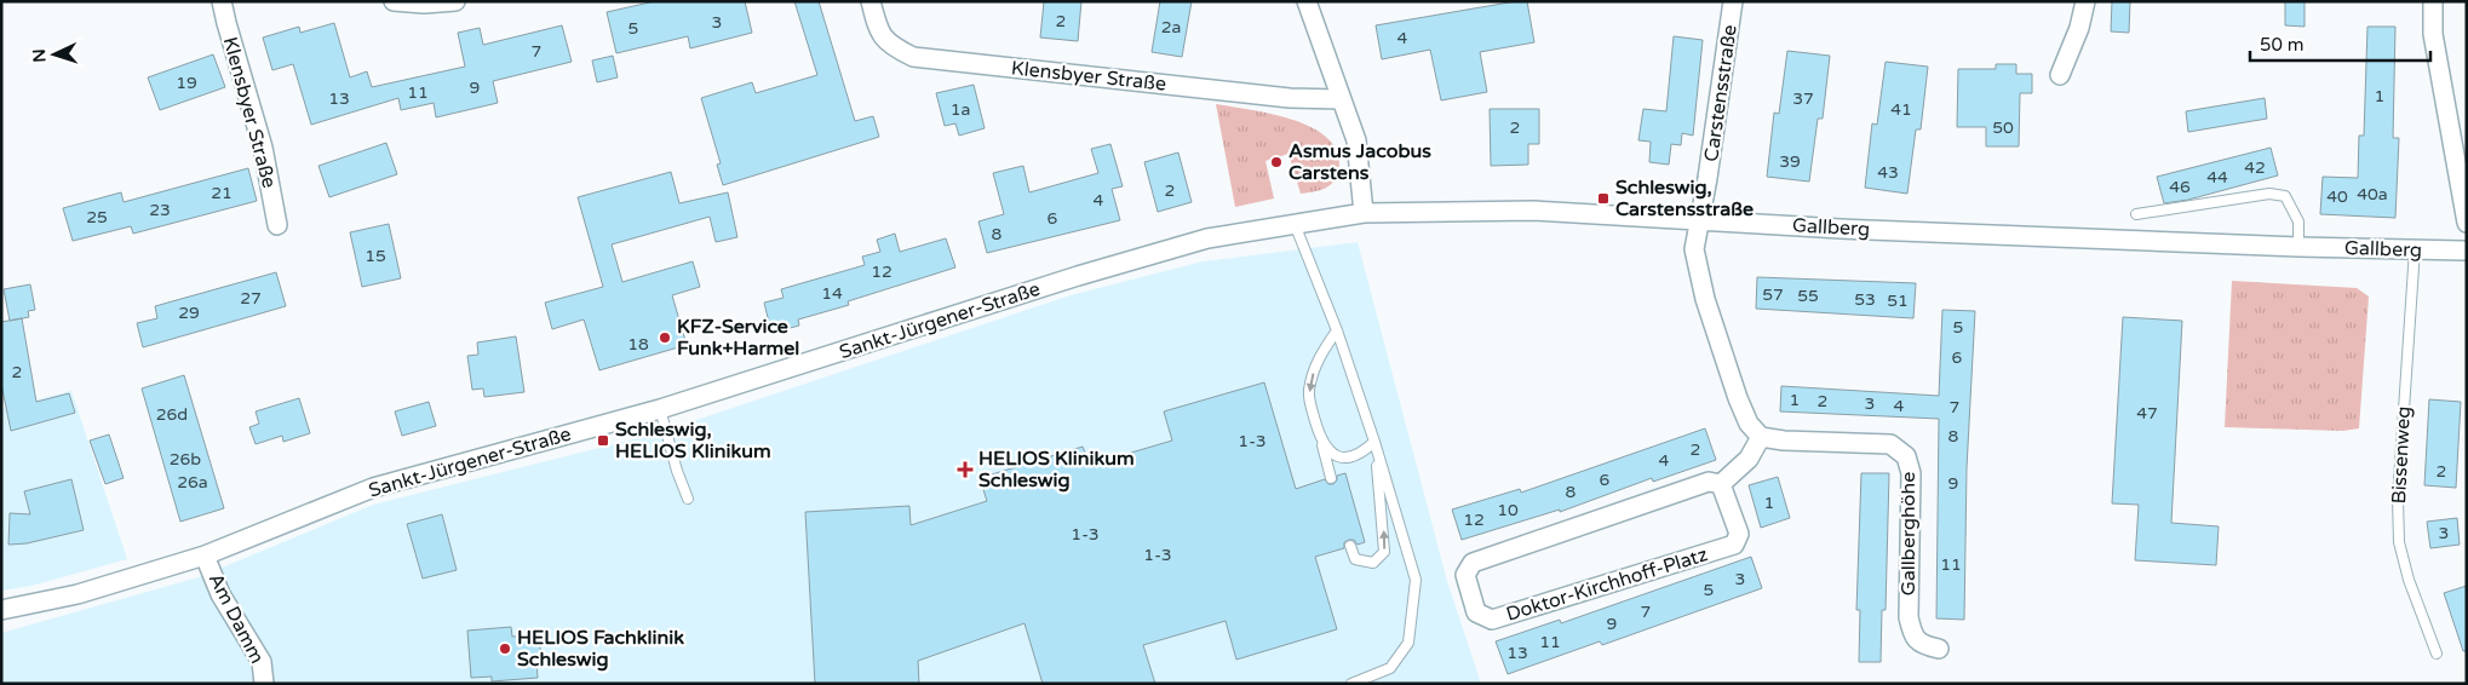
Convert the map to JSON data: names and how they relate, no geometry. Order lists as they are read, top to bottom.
{
  "streets": {
    "street": [
      "Klensbyer Straße",
      "Carstensstraße",
      "Gallberg",
      "Sankt-Jürgener-Straße",
      "Gallberghöhe",
      "Doktor-Kirchhoff-Platz",
      "Am Damm"
    ],
    "lane": ["Bissenweg"]
  },
  "crossings": [
    ["Carstensstraße", "Gallberg"],
    ["Gallberg", "Sankt-Jürgener-Straße"],
    ["Gallberg", "Bissenweg"],
    ["Sankt-Jürgener-Straße", "Am Damm"]
  ],
  "places": {
    "other": ["Asmus Jacobus Carstens", "KFZ-Service Funk+Harmel", "HELIOS Fachklinik Schleswig"],
    "transit": ["Schleswig, Carstensstraße", "Schleswig, HELIOS Klinikum"],
    "health": ["HELIOS Klinikum Schleswig"]
  },
  "house_numbers": [
    "2",
    "3",
    "2a",
    "5",
    "4",
    "7",
    "19",
    "9",
    "11",
    "1",
    "13",
    "37",
    "1a",
    "41",
    "2",
    "50",
    "39",
    "42",
    "43",
    "44",
    "46",
    "2",
    "21",
    "40a",
    "40",
    "4",
    "23",
    "25",
    "6",
    "8",
    "15",
    "12",
    "14",
    "57",
    "55",
    "27",
    "53",
    "51",
    "29",
    "5",
    "18",
    "6",
    "2",
    "1",
    "2",
    "3",
    "4",
    "7",
    "47",
    "26d",
    "8",
    "1-3",
    "2",
    "26b",
    "4",
    "2",
    "6",
    "26a",
    "9",
    "8",
    "1",
    "10",
    "12",
    "3",
    "1-3",
    "1-3",
    "11",
    "3",
    "5",
    "7",
    "9",
    "11",
    "13"
  ],
  "scale_bar": "50 m",
  "north": "left"
}
